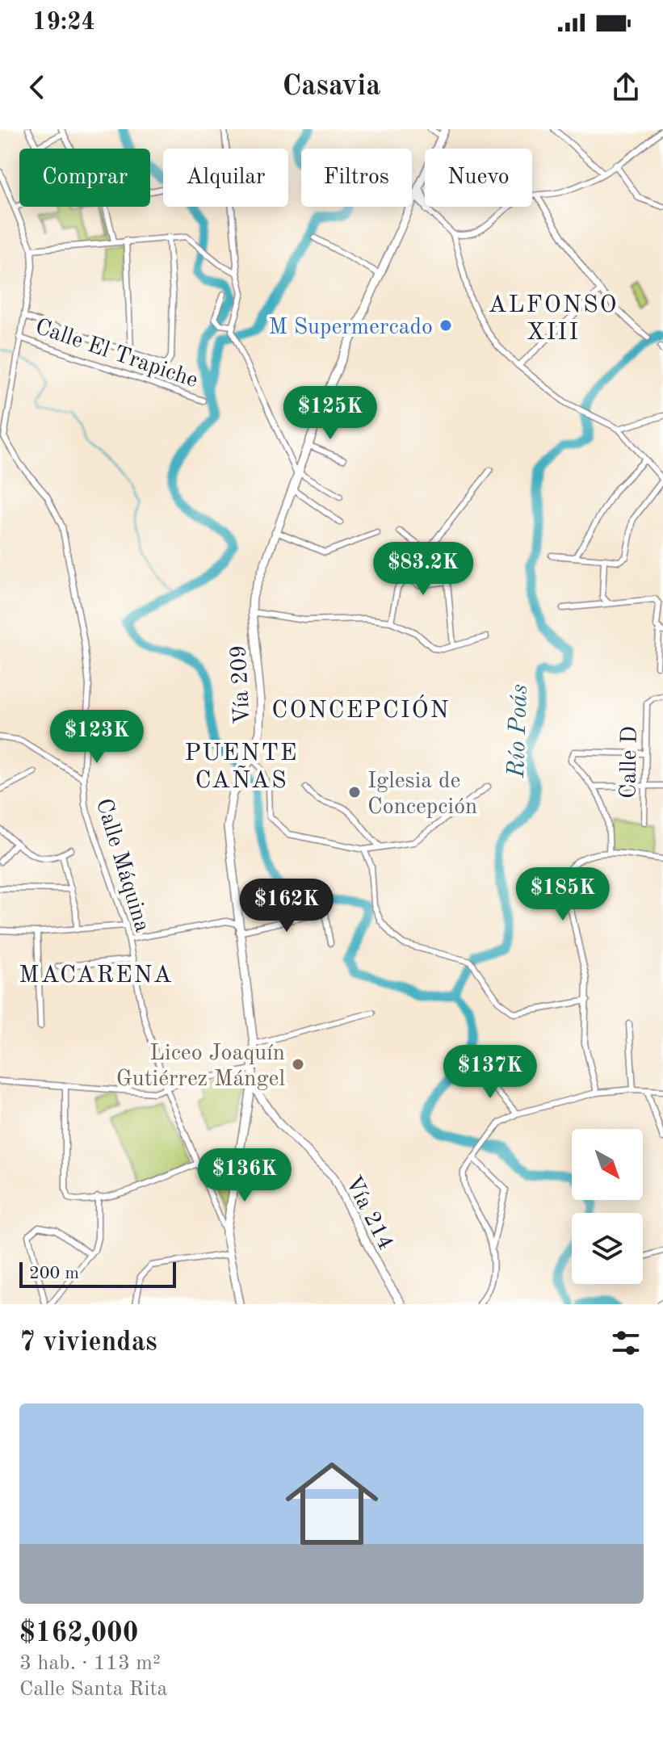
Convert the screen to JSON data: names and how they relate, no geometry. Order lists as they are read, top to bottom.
{
  "streets": {
    "main road": ["Vía 209", "Vía 214"],
    "street": ["Calle El Trapiche", "Calle D", "Calle Máquina"]
  },
  "crossings": [
    ["Calle El Trapiche", "Calle Máquina"],
    ["Vía 209", "Calle Máquina"],
    ["Vía 209", "Vía 214"]
  ],
  "districts": [
    "ALFONSO XIII",
    "CONCEPCIÓN",
    "PUENTE CAÑAS",
    "MACARENA"
  ],
  "water": ["Río Poás"],
  "places": ["M Supermercado", "Iglesia de Concepción", "Liceo Joaquín Gutiérrez Mángel"],
  "scale_bar": "200 m",
  "north": "bottom right",
  "page": {
    "status": "19:24",
    "header": "Casavia",
    "chip": [
      "Comprar",
      "Alquilar",
      "Filtros",
      "Nuevo"
    ],
    "price": [
      "$125K",
      "$83.2K",
      "$123K",
      "$185K",
      "$162K",
      "$137K",
      "$136K"
    ],
    "scale": "200 m",
    "heading": "7 viviendas",
    "list": [
      {
        "name": "$162,000",
        "note": "3 hab. · 113 m² · Calle Santa Rita"
      }
    ]
  }
}
